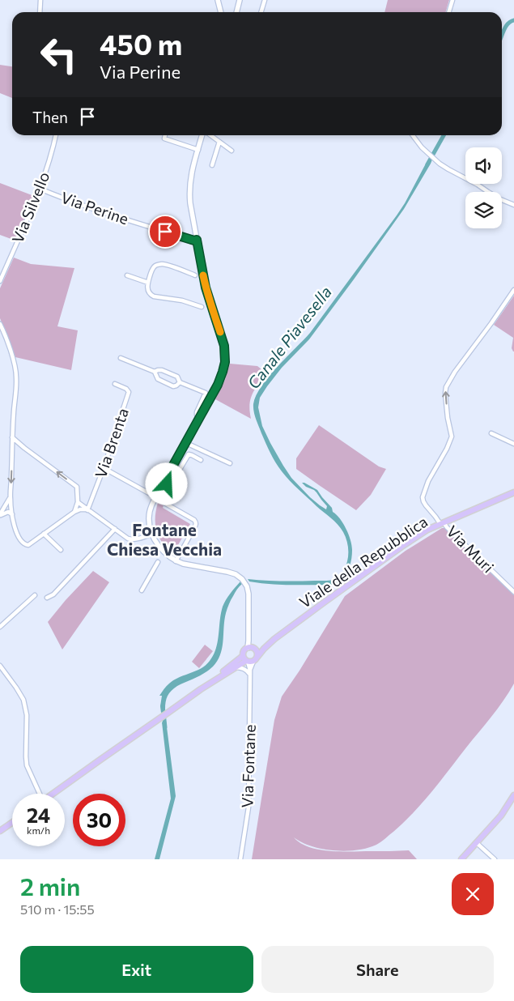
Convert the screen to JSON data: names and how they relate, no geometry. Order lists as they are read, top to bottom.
{
  "streets": {
    "main road": ["Viale della Repubblica"],
    "street": [
      "Via Silvello",
      "Via Perine",
      "Via Brenta",
      "Via Muri",
      "Via Fontane"
    ]
  },
  "crossings": [
    ["Via Silvello", "Via Perine"],
    ["Via Muri", "Viale della Repubblica"],
    ["Viale della Repubblica", "Via Fontane"]
  ],
  "one_way": ["Via Muri"],
  "districts": ["Fontane Chiesa Vecchia"],
  "water": ["Canale Piavesella"],
  "page": {
    "turn": ["450 m", "Via Perine"],
    "then": "Then",
    "speed": "24 km/h",
    "limit": "30",
    "heading": ["2 min", "510 m · 15:55"],
    "buttons": ["Exit", "Share"]
  }
}
